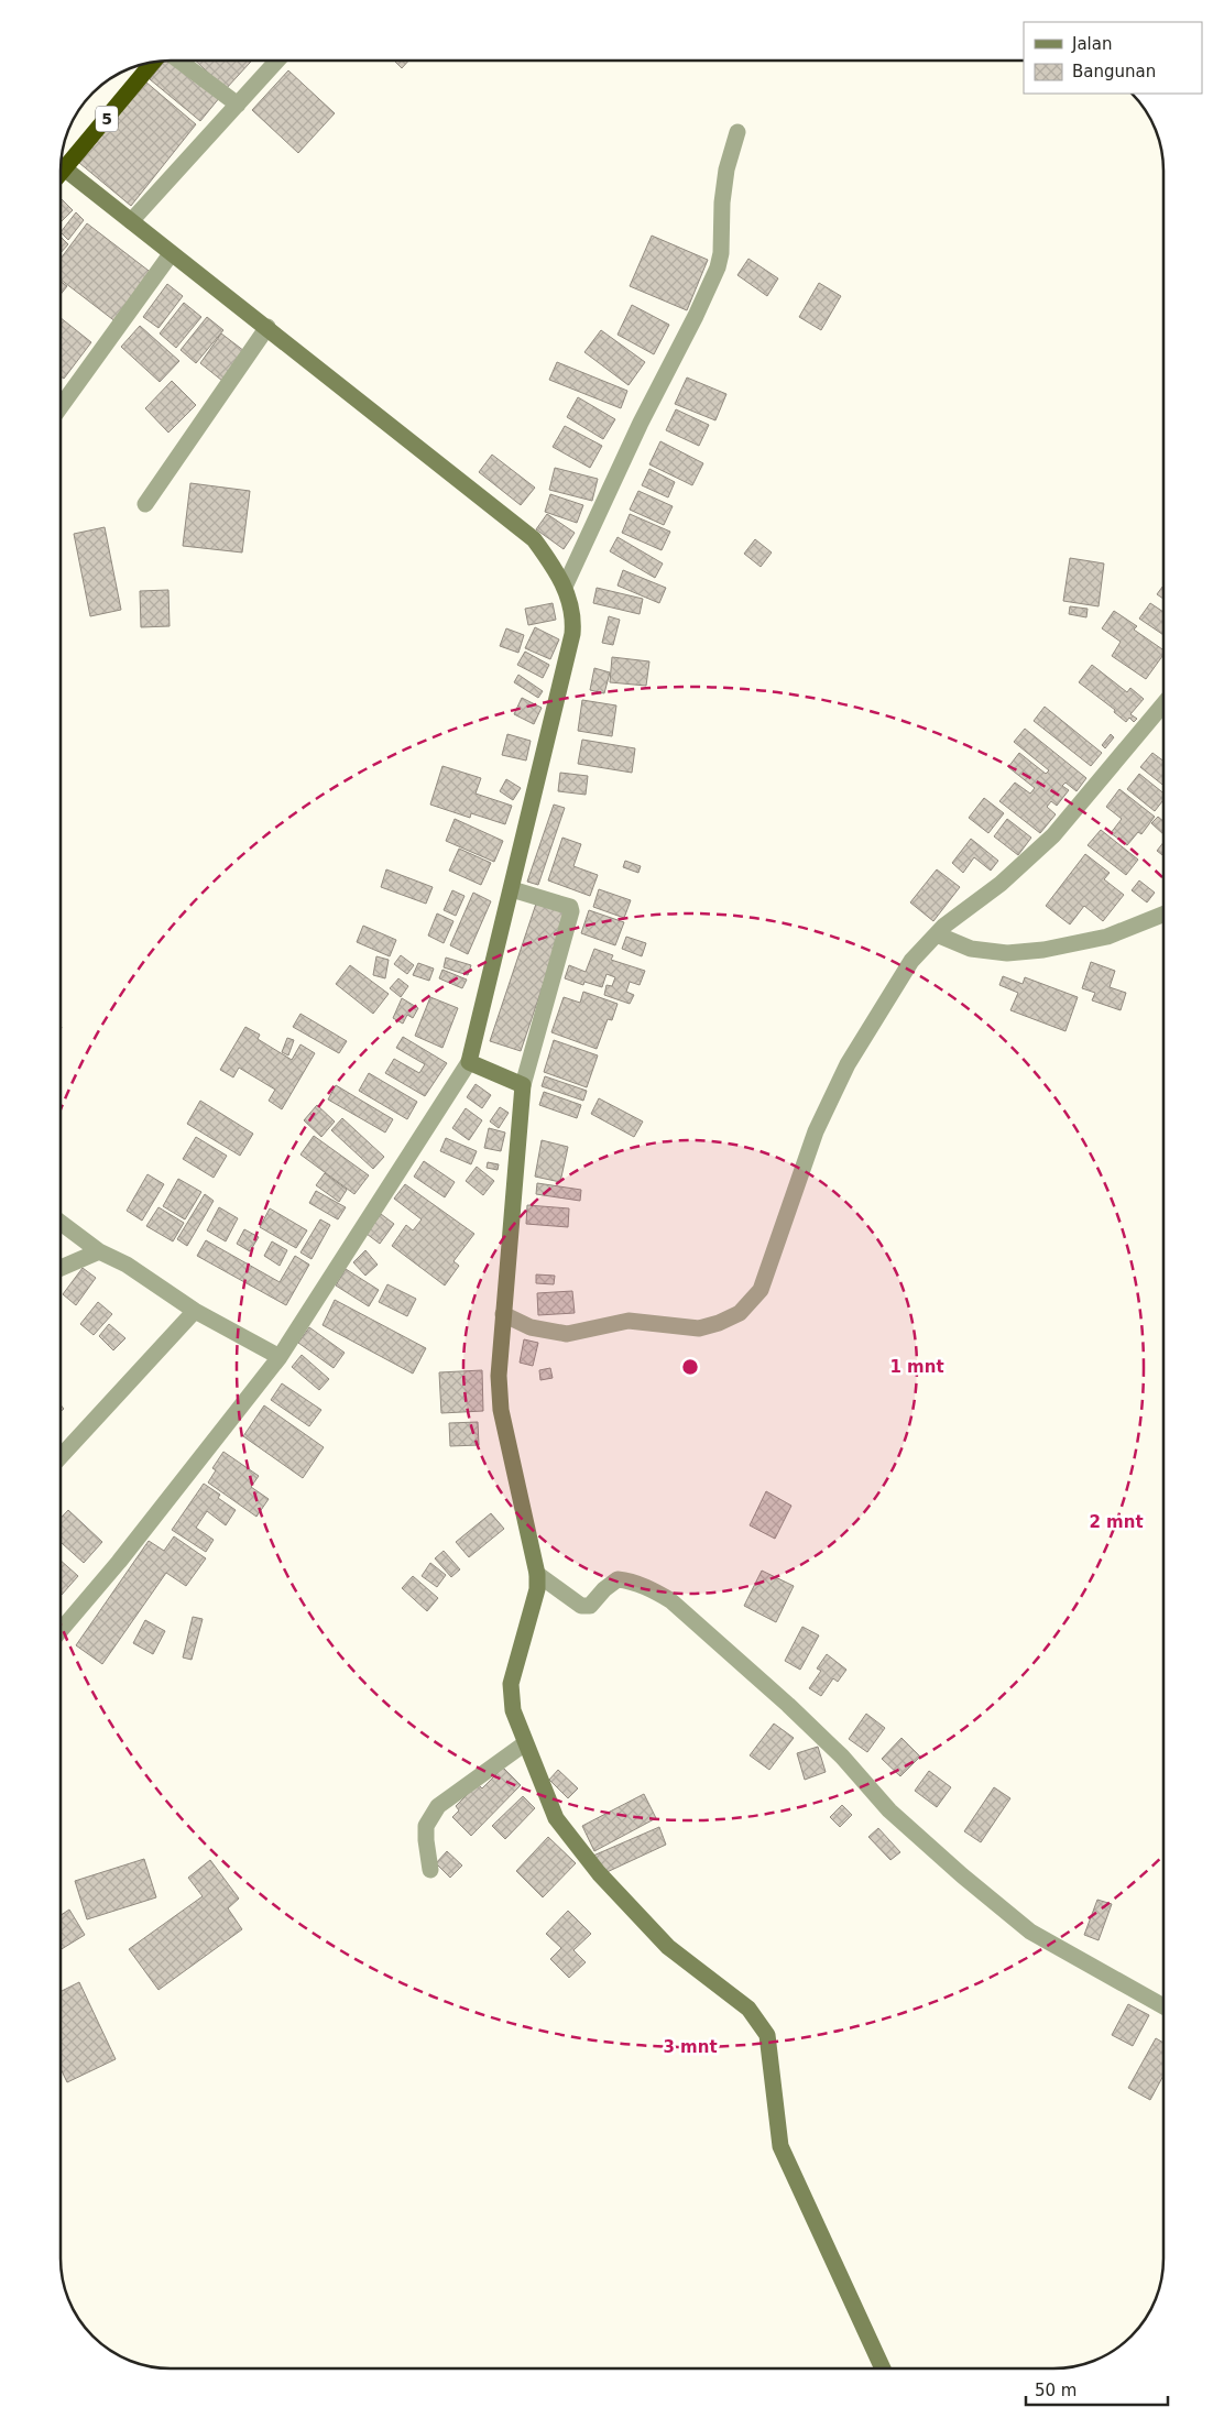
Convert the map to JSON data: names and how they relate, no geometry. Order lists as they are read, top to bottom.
{
  "streets": {
    "highway": ["5"]
  },
  "legend": ["Jalan", "Bangunan"],
  "scale_bar": "50 m",
  "rings": ["1 mnt", "2 mnt", "3 mnt"]
}
